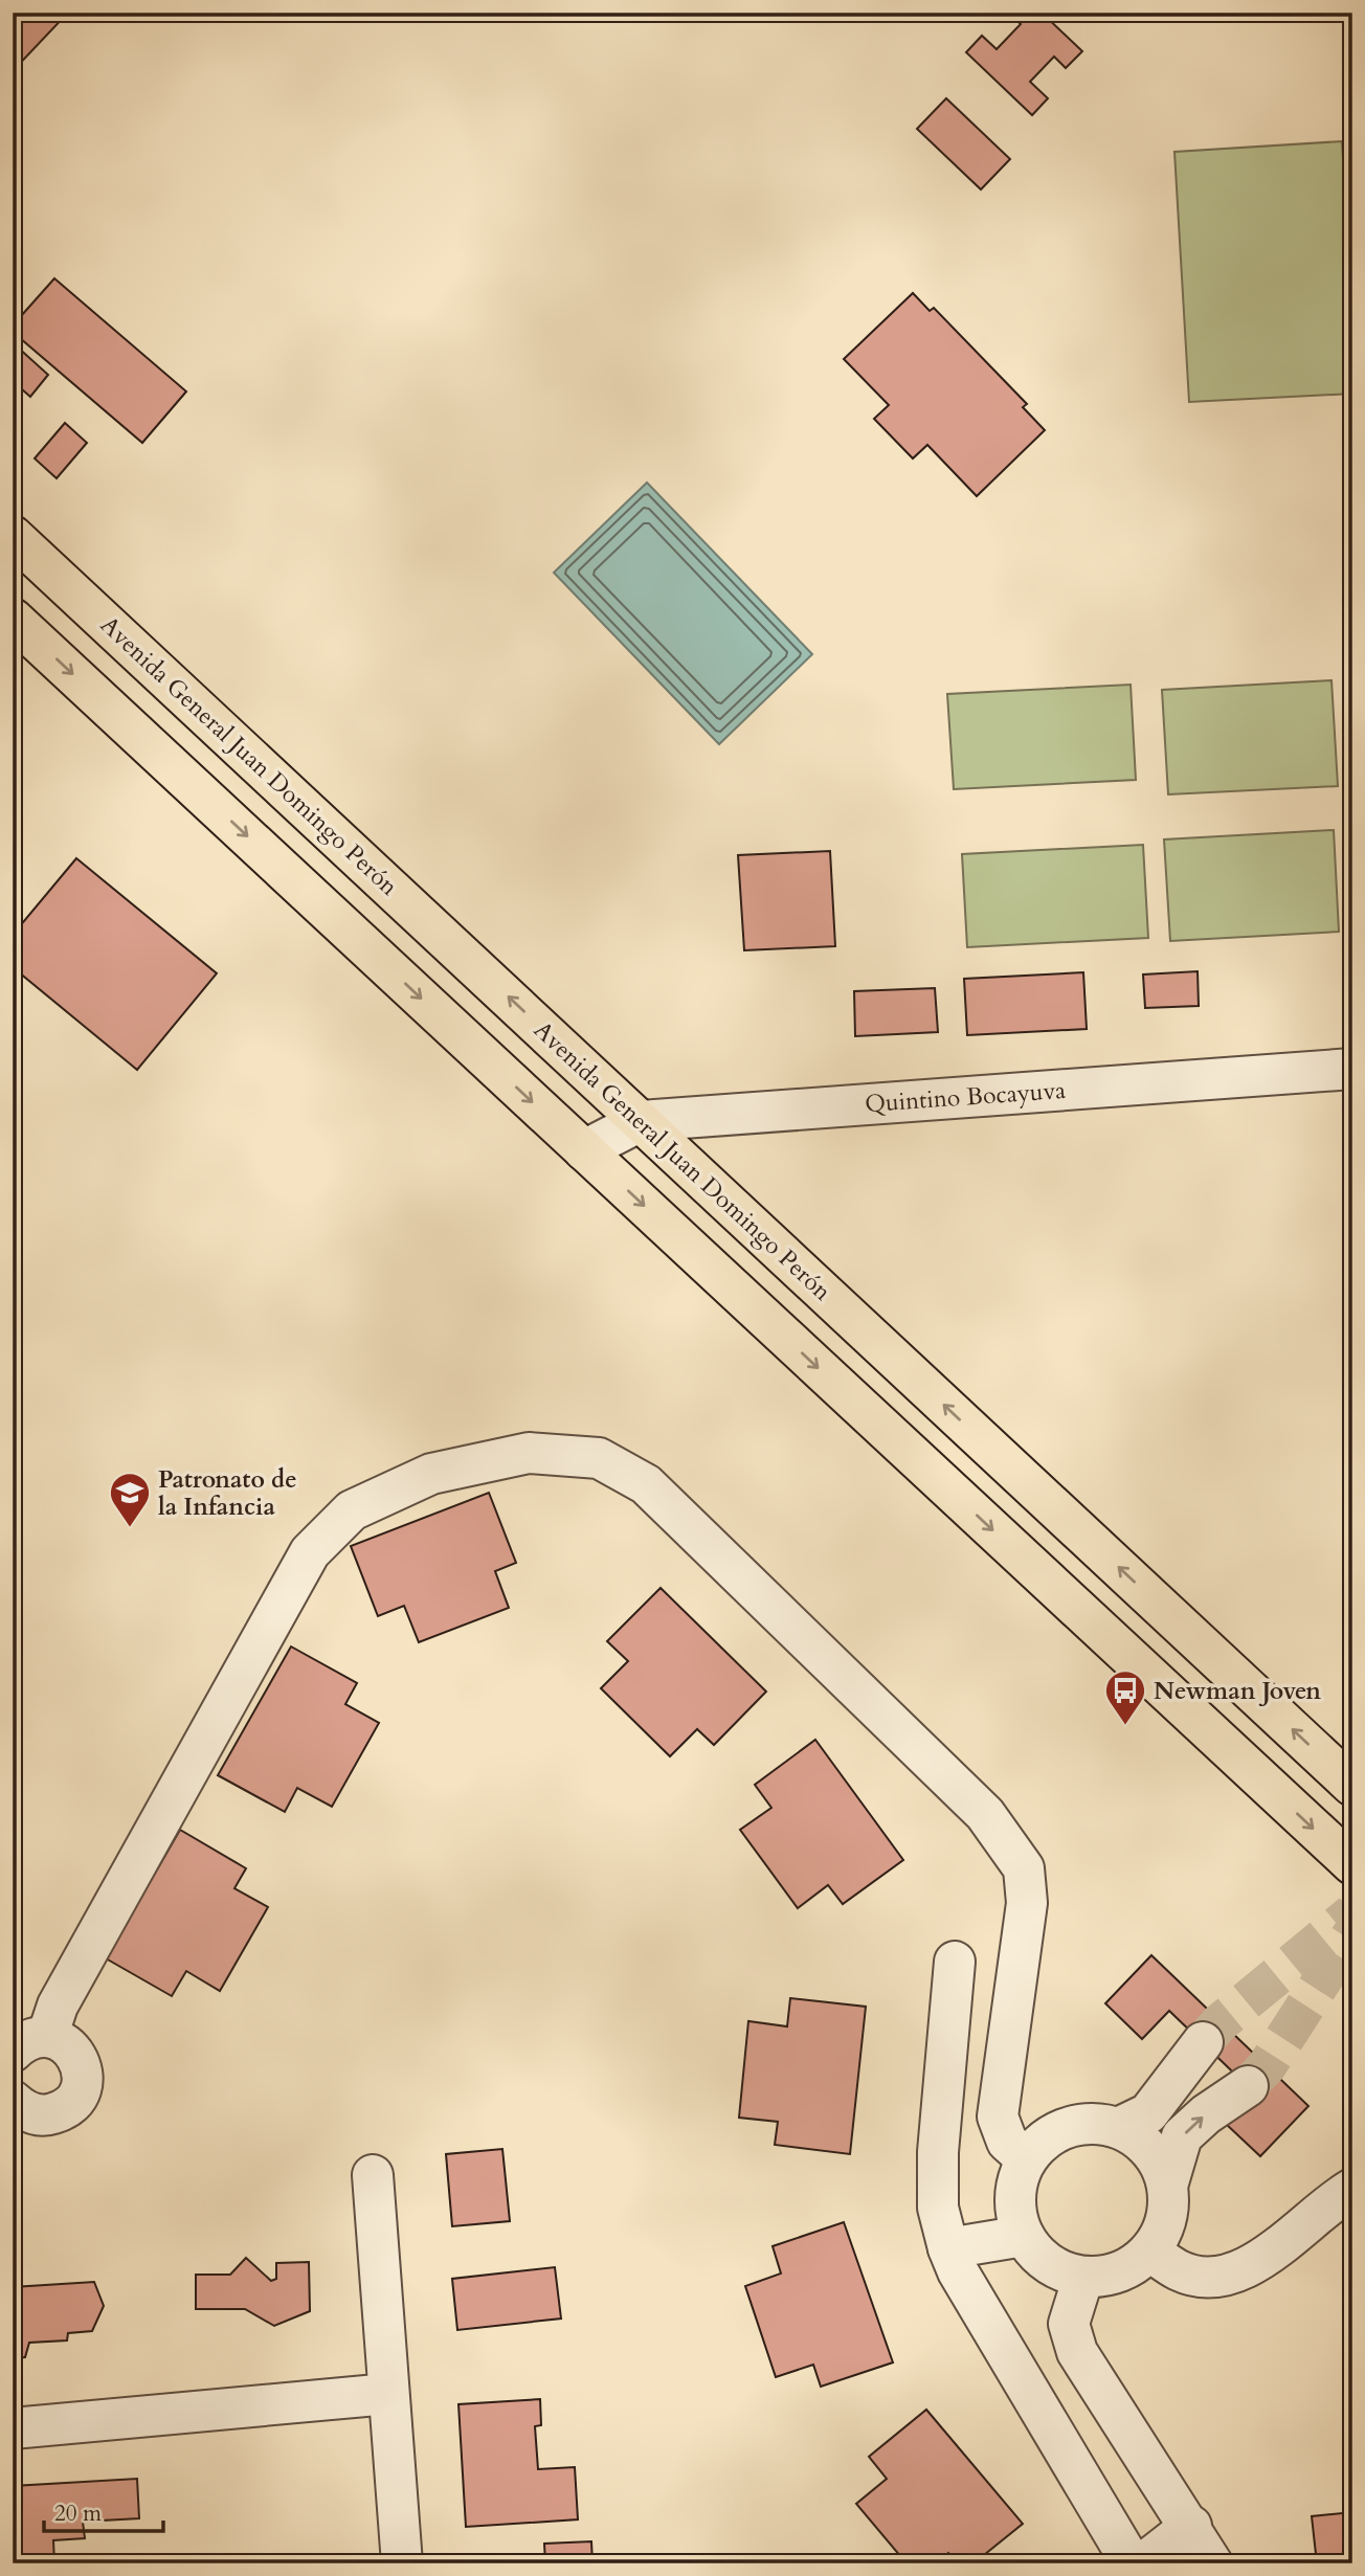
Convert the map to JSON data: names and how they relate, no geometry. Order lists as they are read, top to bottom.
{
  "streets": {
    "main road": ["Avenida General Juan Domingo Perón"],
    "street": ["Quintino Bocayuva"]
  },
  "crossings": [
    ["Avenida General Juan Domingo Perón", "Quintino Bocayuva"]
  ],
  "places": {
    "school or university": ["Patronato de la Infancia"],
    "bus stop": ["Newman Joven"]
  },
  "scale_bar": "20 m"
}
